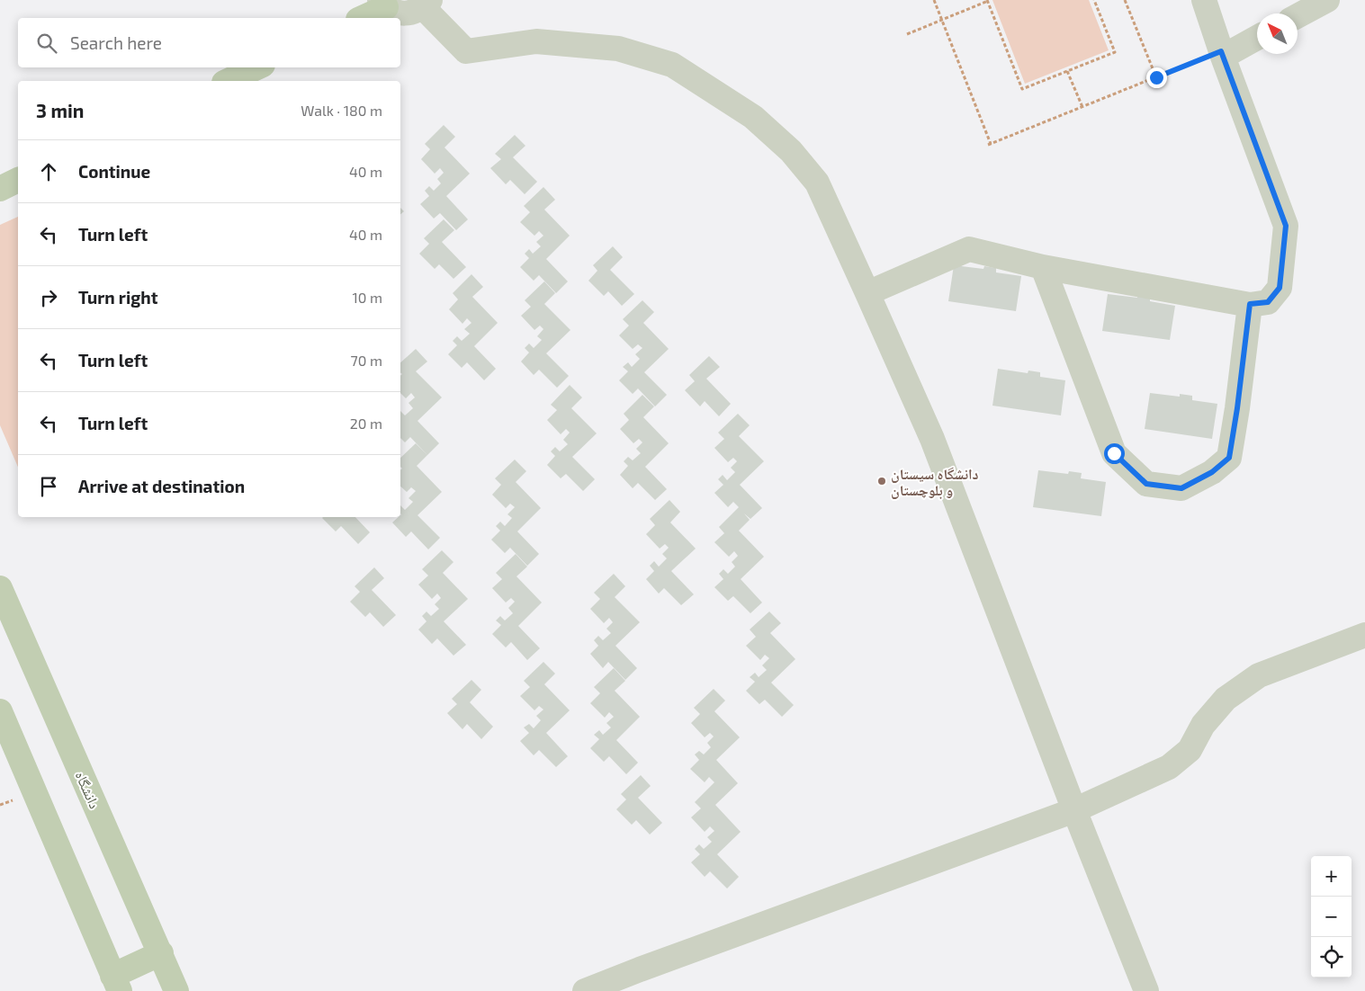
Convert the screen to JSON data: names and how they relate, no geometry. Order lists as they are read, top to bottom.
{
  "streets": {
    "main road": ["دانشگاه"]
  },
  "places": ["دانشگاه سیستان و بلوچستان"],
  "north": "top left",
  "page": {
    "search": "Search here",
    "heading": ["3 min", "Walk · 180 m"],
    "list": [
      ["Continue", "40 m"],
      ["Turn left", "40 m"],
      ["Turn right", "10 m"],
      ["Turn left", "70 m"],
      ["Turn left", "20 m"],
      "Arrive at destination"
    ],
    "map_buttons": ["+", "−"]
  }
}
